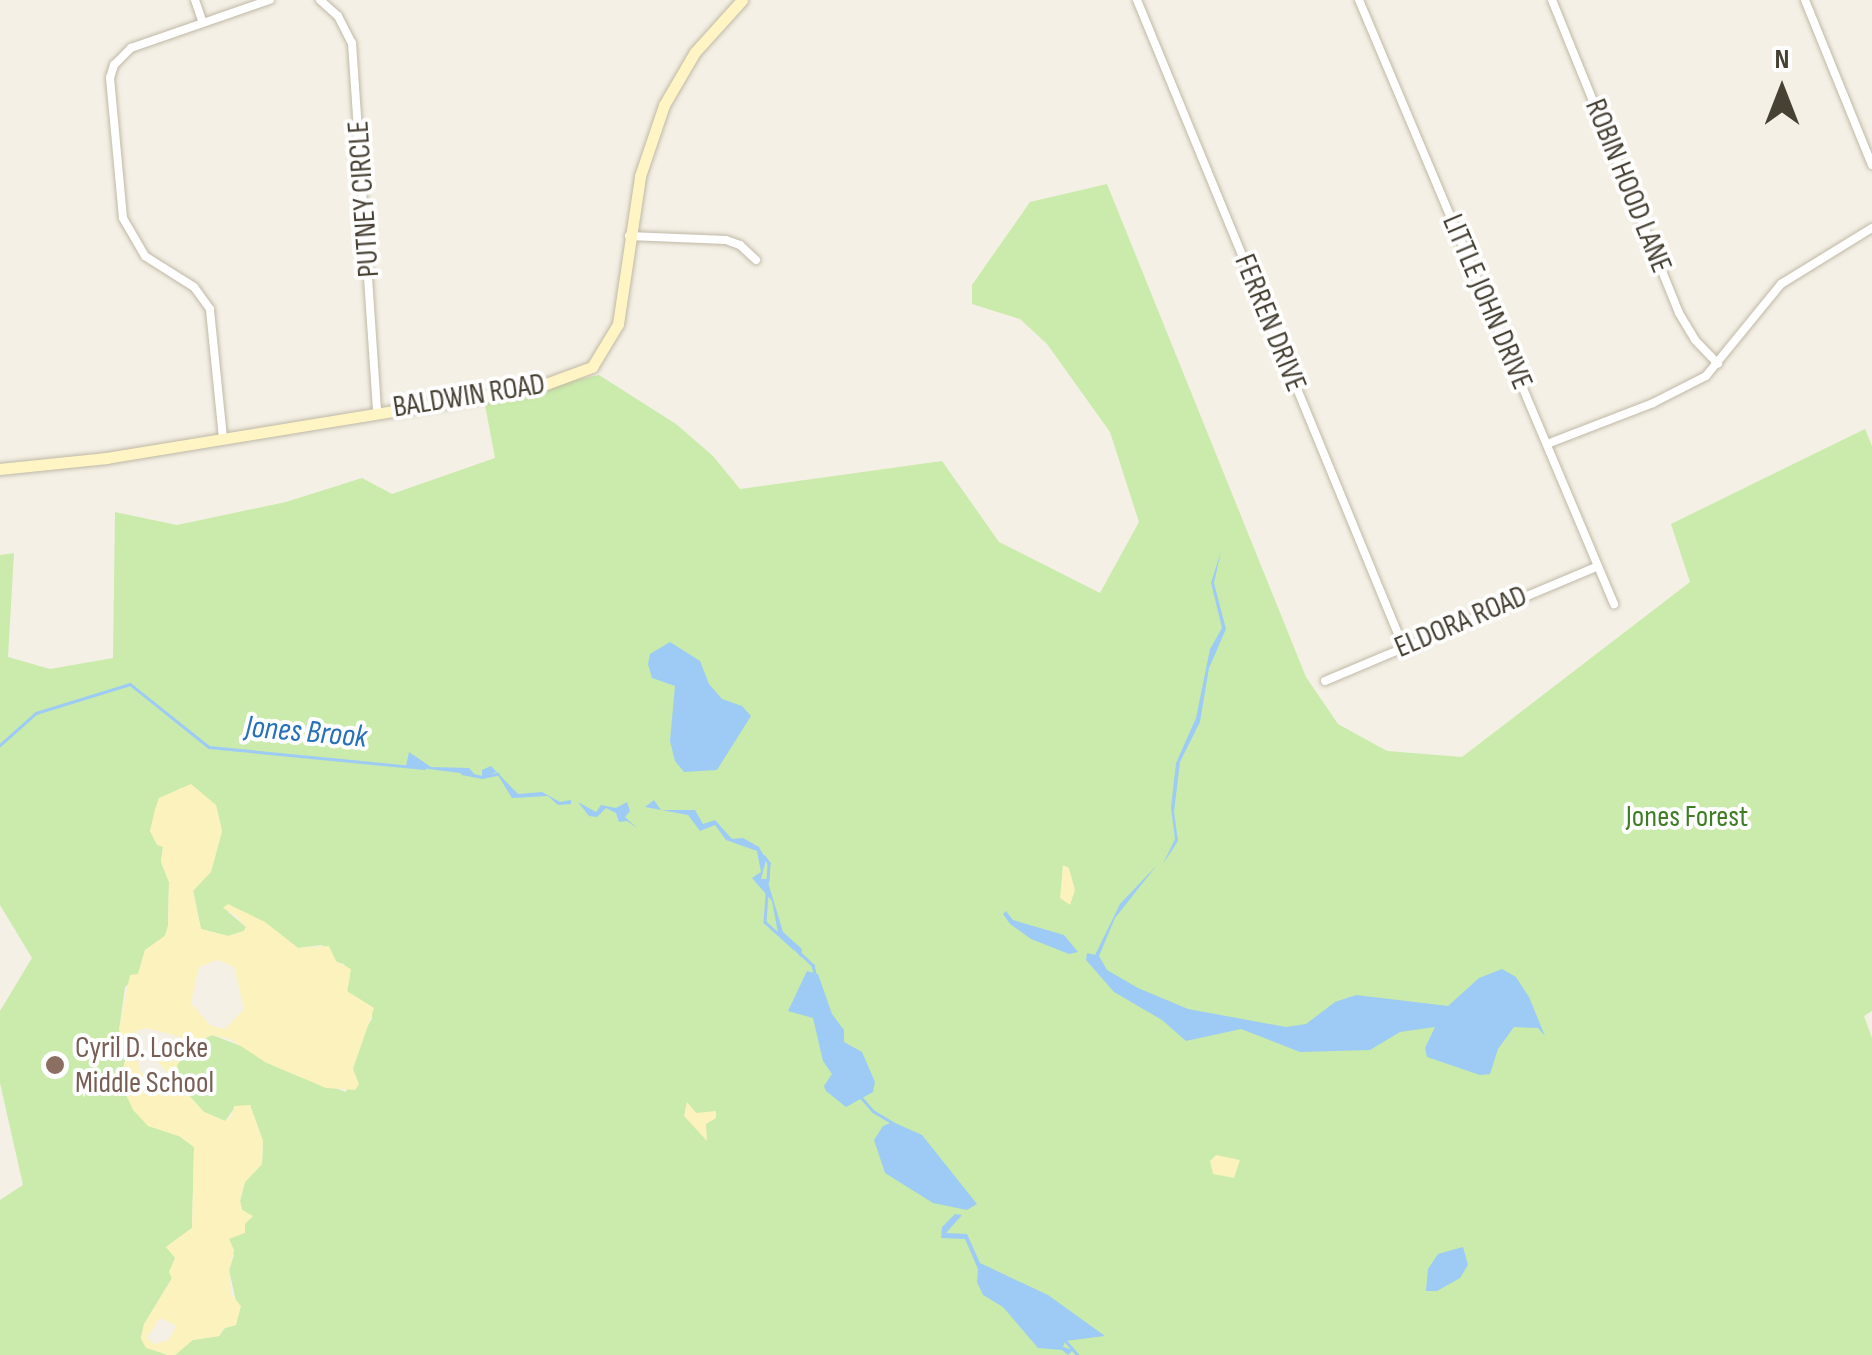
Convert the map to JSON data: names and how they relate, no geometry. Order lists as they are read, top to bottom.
{
  "streets": {
    "street": [
      "ROBIN HOOD LANE",
      "PUTNEY CIRCLE",
      "LITTLE JOHN DRIVE",
      "FERREN DRIVE",
      "BALDWIN ROAD",
      "ELDORA ROAD"
    ]
  },
  "crossings": [
    ["PUTNEY CIRCLE", "BALDWIN ROAD"],
    ["LITTLE JOHN DRIVE", "ELDORA ROAD"],
    ["FERREN DRIVE", "ELDORA ROAD"]
  ],
  "water": ["Jones Brook"],
  "parks": ["Jones Forest"],
  "places": ["Cyril D. Locke Middle School"],
  "north": "top"
}
